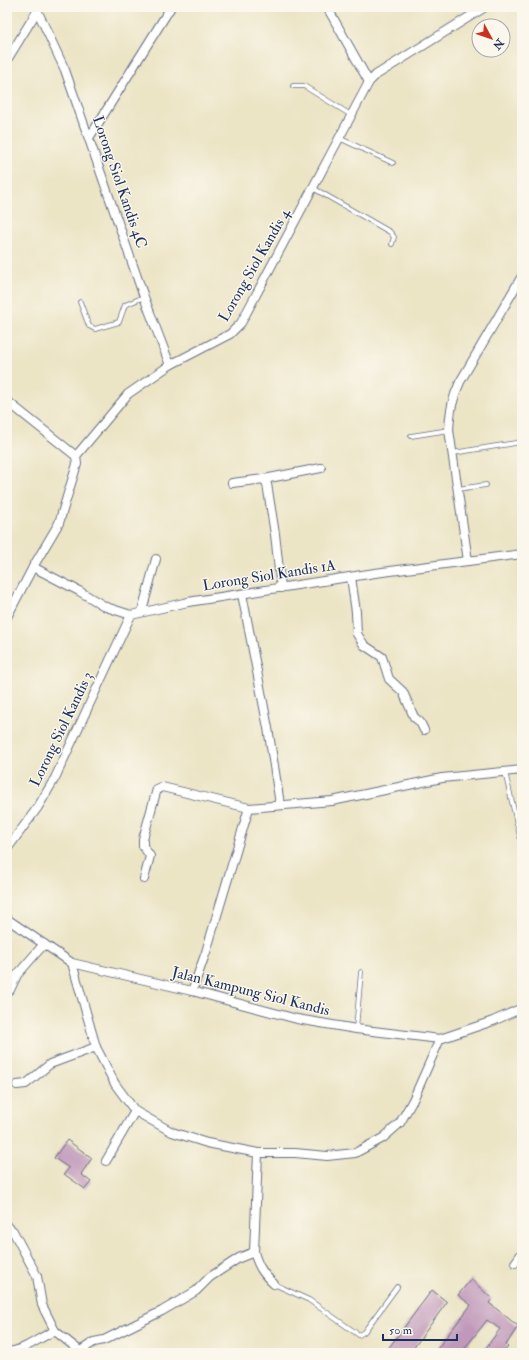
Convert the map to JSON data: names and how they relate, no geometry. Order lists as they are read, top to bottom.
{
  "streets": {
    "street": [
      "Lorong Siol Kandis 4C",
      "Lorong Siol Kandis 4",
      "Lorong Siol Kandis 1A",
      "Lorong Siol Kandis 3",
      "Jalan Kampung Siol Kandis"
    ]
  },
  "crossings": [
    ["Lorong Siol Kandis 4C", "Lorong Siol Kandis 4"],
    ["Lorong Siol Kandis 1A", "Lorong Siol Kandis 3"]
  ],
  "scale_bar": "50 m",
  "north": "bottom right"
}
